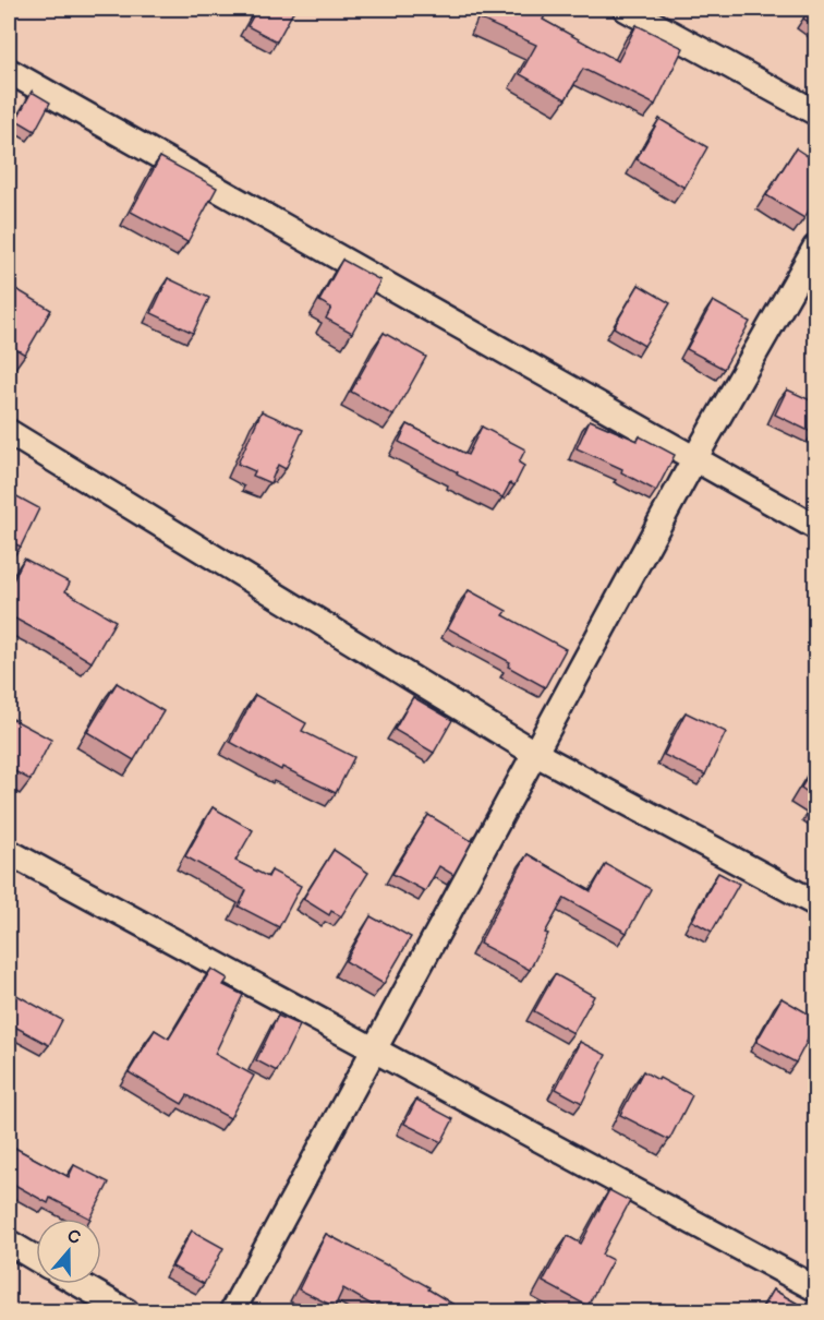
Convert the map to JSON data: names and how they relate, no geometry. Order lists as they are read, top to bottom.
{
  "north": "top"
}
